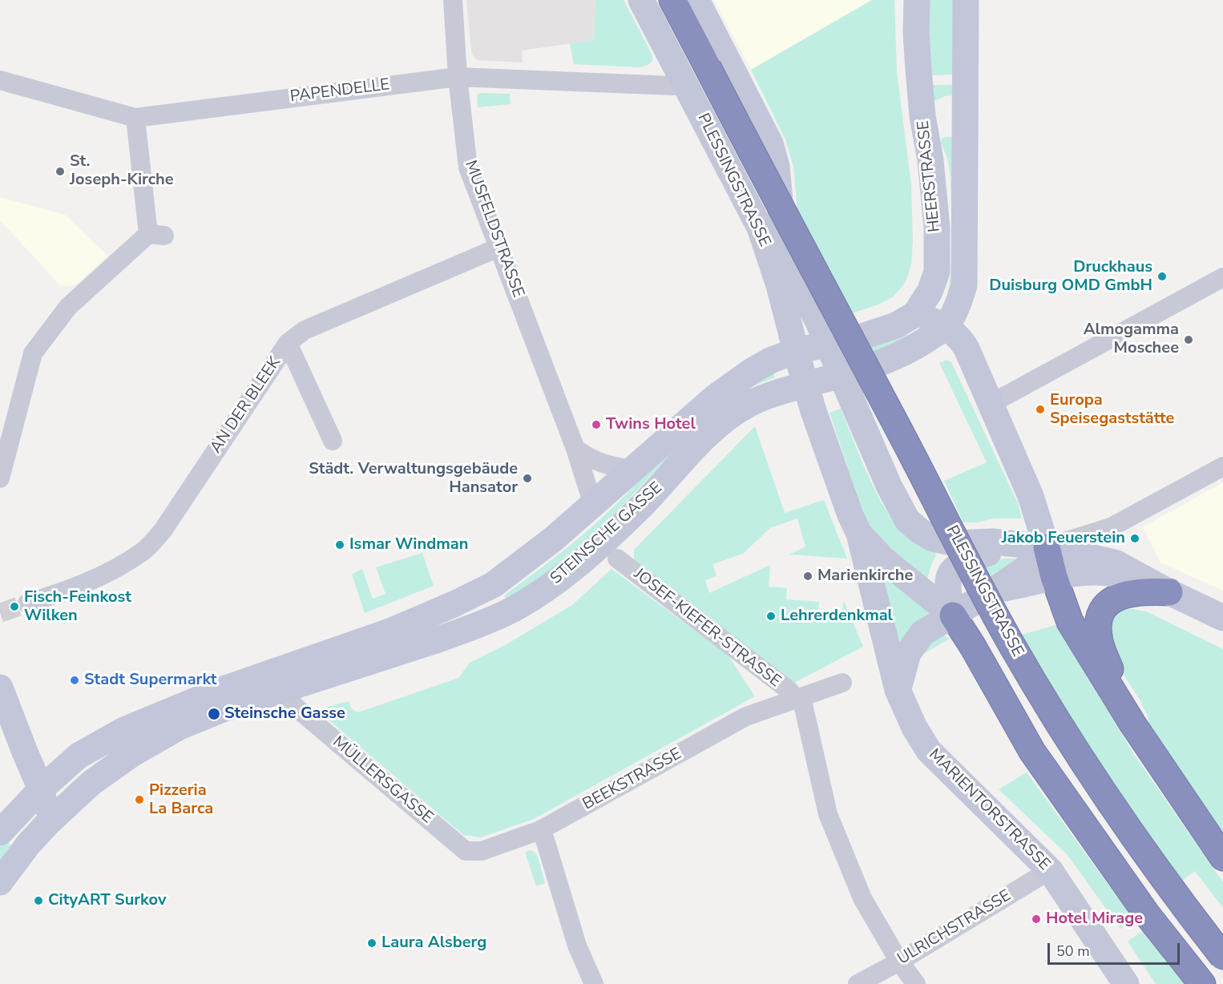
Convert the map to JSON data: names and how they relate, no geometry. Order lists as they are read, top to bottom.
{
  "streets": {
    "highway": ["PLESSINGSTRASSE"],
    "main road": ["HEERSTRASSE", "STEINSCHE GASSE", "MARIENTORSTRASSE"],
    "street": [
      "PAPENDELLE",
      "MUSFELDSTRASSE",
      "AN DER BLEEK",
      "JOSEF-KIEFER-STRASSE",
      "BEEKSTRASSE",
      "MÜLLERSGASSE",
      "ULRICHSTRASSE"
    ]
  },
  "crossings": [
    ["PAPENDELLE", "PLESSINGSTRASSE"],
    ["PAPENDELLE", "MUSFELDSTRASSE"],
    ["HEERSTRASSE", "STEINSCHE GASSE"],
    ["PLESSINGSTRASSE", "STEINSCHE GASSE"],
    ["PLESSINGSTRASSE", "MARIENTORSTRASSE"],
    ["MUSFELDSTRASSE", "AN DER BLEEK"],
    ["MUSFELDSTRASSE", "STEINSCHE GASSE"],
    ["STEINSCHE GASSE", "MÜLLERSGASSE"],
    ["JOSEF-KIEFER-STRASSE", "BEEKSTRASSE"],
    ["BEEKSTRASSE", "MÜLLERSGASSE"],
    ["MARIENTORSTRASSE", "ULRICHSTRASSE"]
  ],
  "places": [
    "St. Joseph-Kirche",
    "Druckhaus Duisburg OMD GmbH",
    "Almogamma Moschee",
    "Europa Speisegaststätte",
    "Twins Hotel",
    "Städt. Verwaltungsgebäude Hansator",
    "Jakob Feuerstein",
    "Ismar Windman",
    "Marienkirche",
    "Fisch-Feinkost Wilken",
    "Lehrerdenkmal",
    "Stadt Supermarkt",
    "Steinsche Gasse",
    "Pizzeria La Barca",
    "CityART Surkov",
    "Hotel Mirage",
    "Laura Alsberg"
  ],
  "scale_bar": "50 m"
}
